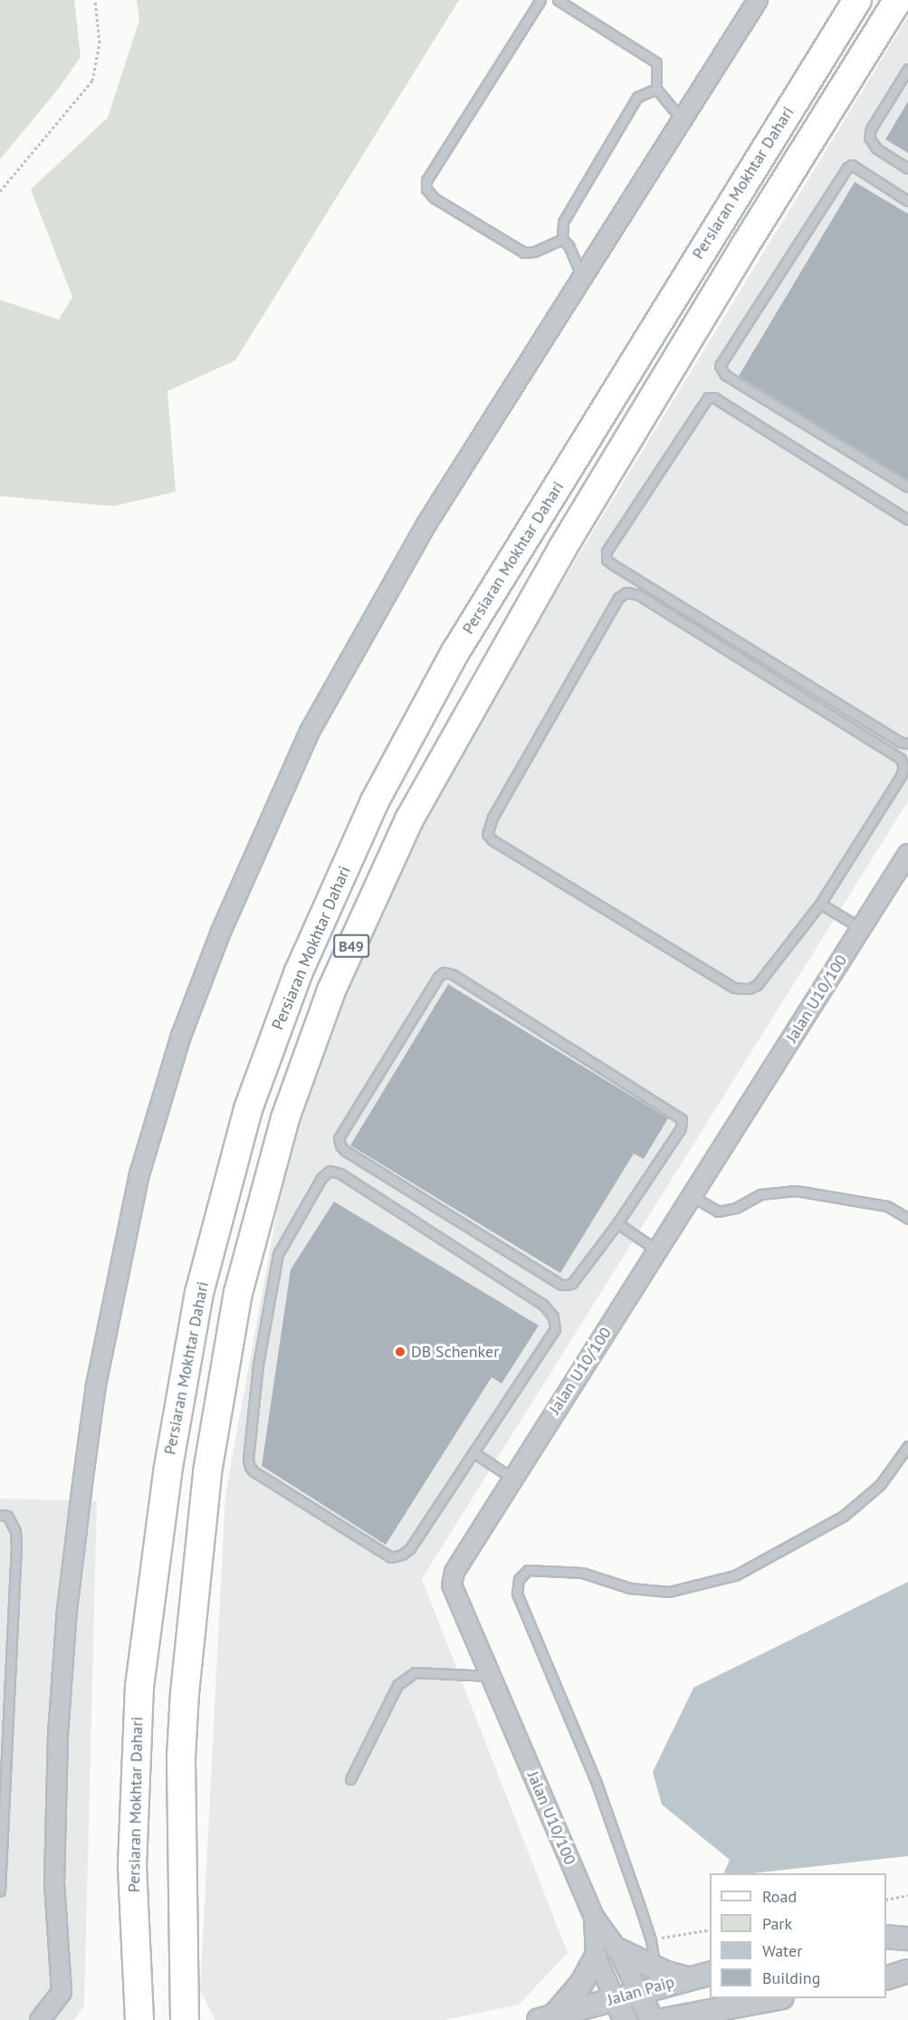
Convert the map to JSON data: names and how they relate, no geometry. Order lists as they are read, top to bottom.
{
  "streets": {
    "main road": ["Persiaran Mokhtar Dahari", "B49"],
    "street": ["Jalan U10/100", "Jalan Paip"]
  },
  "crossings": [
    ["Jalan U10/100", "Jalan Paip"]
  ],
  "places": ["DB Schenker"],
  "legend": [
    "Road",
    "Park",
    "Water",
    "Building"
  ]
}
